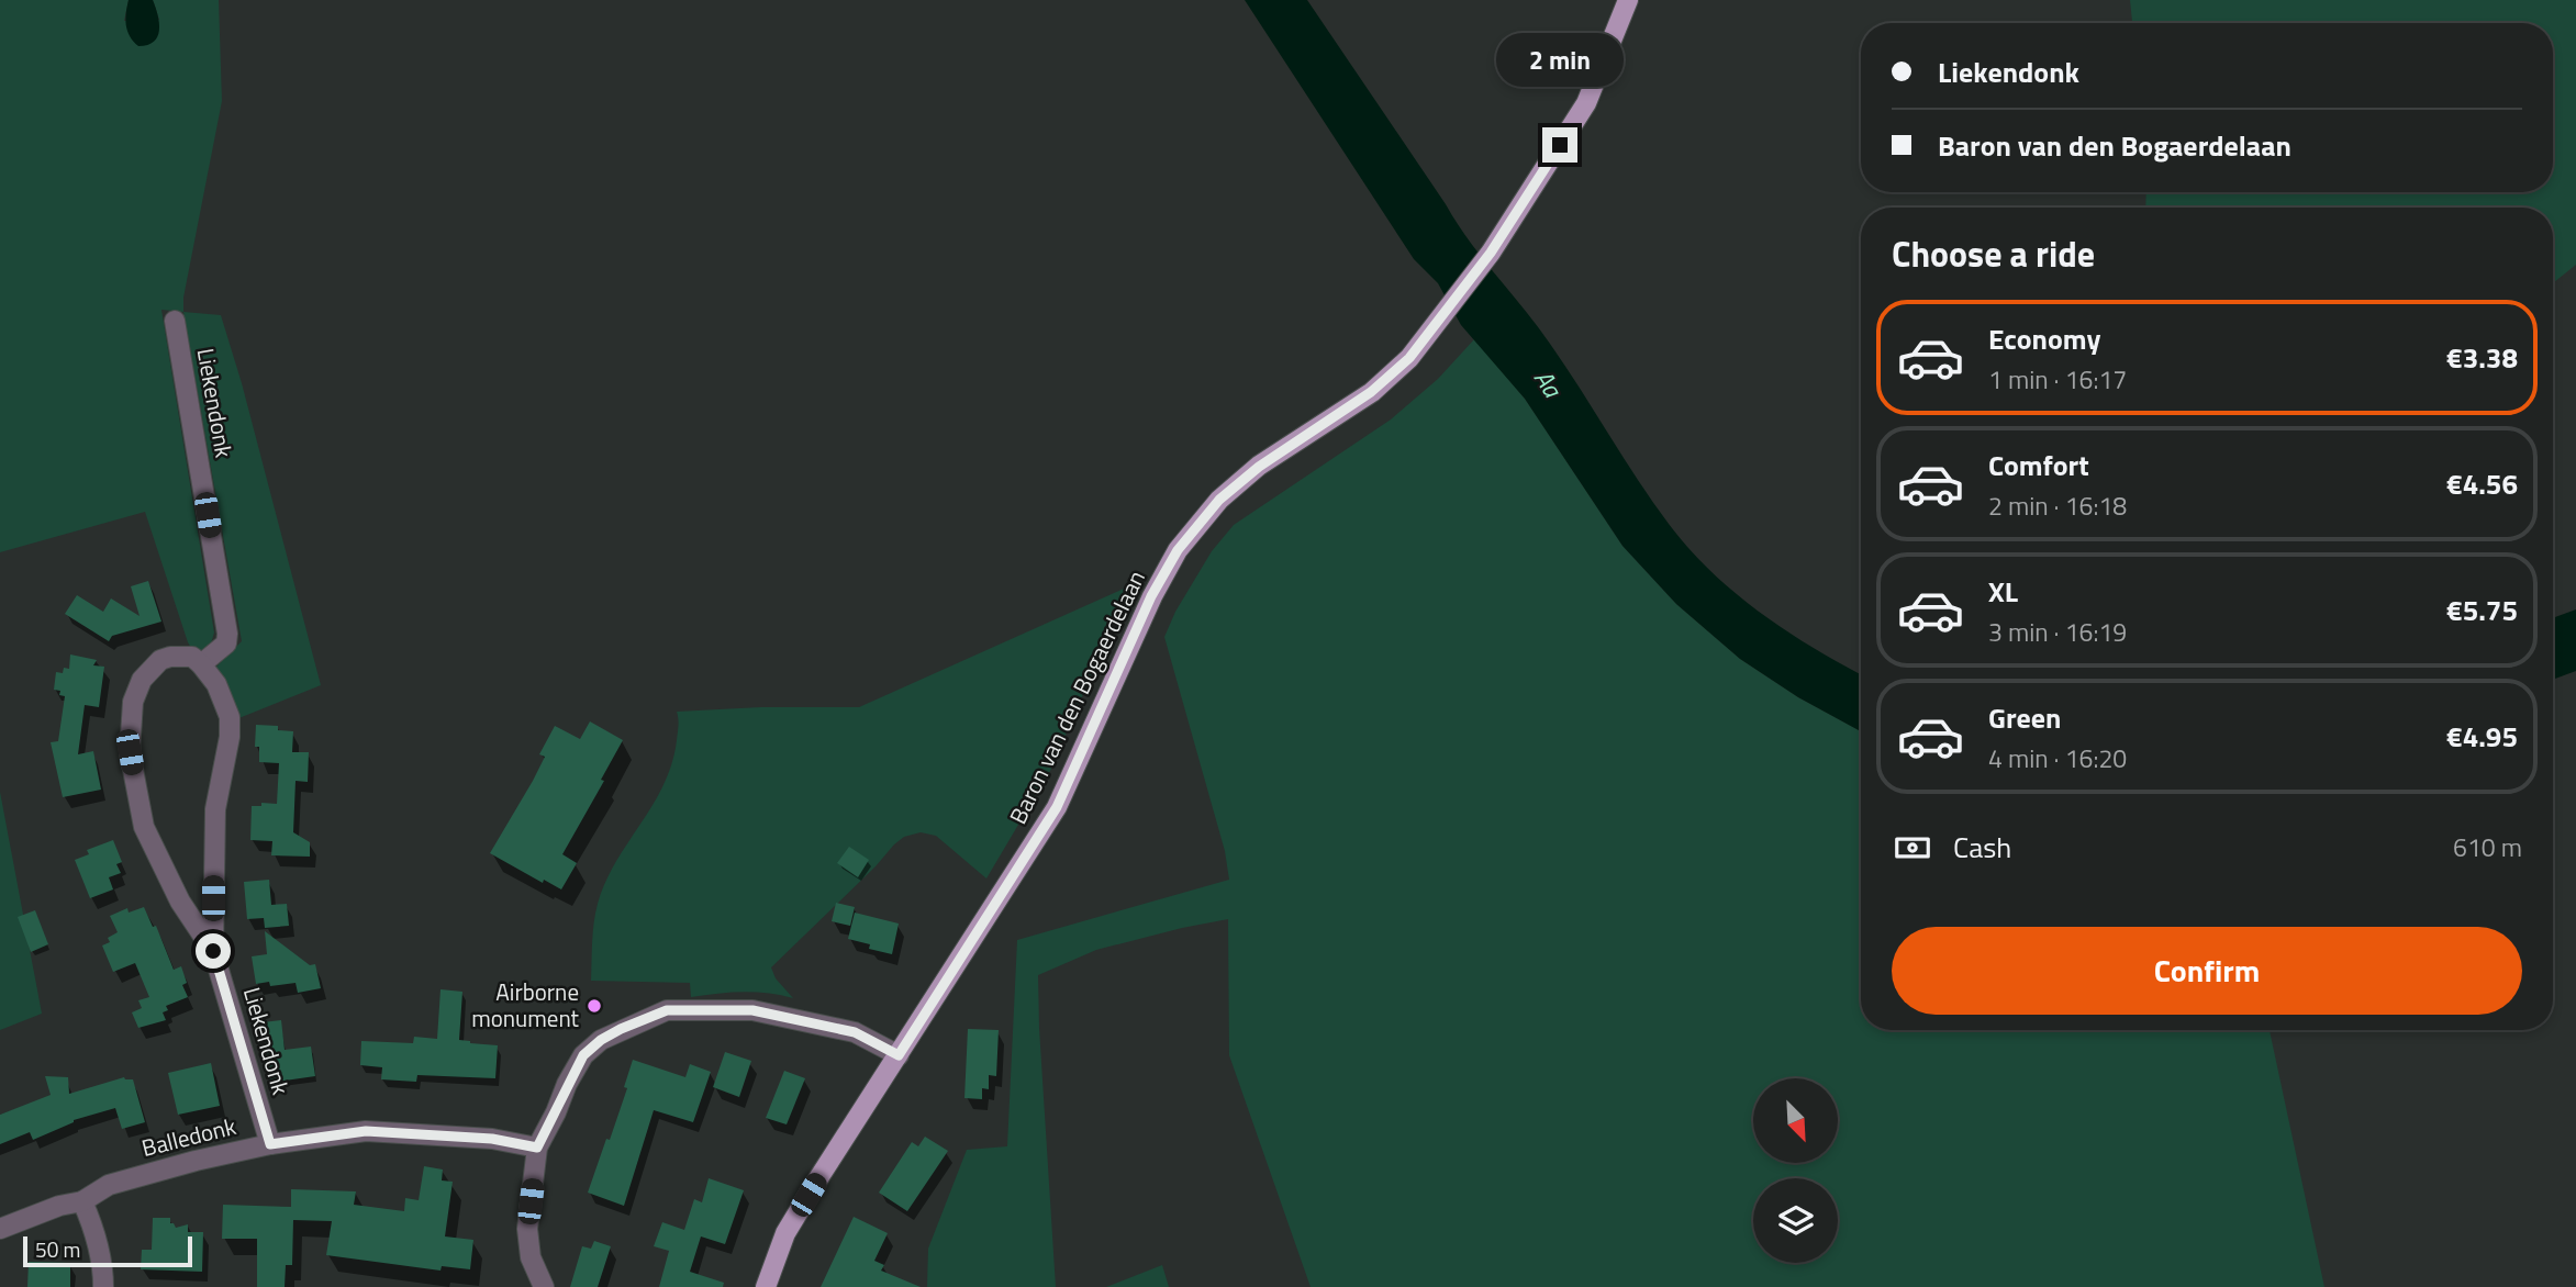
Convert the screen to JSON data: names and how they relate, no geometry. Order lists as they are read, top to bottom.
{
  "streets": {
    "main road": ["Baron van den Bogaerdelaan"],
    "street": ["Liekendonk", "Balledonk"]
  },
  "crossings": [
    ["Liekendonk", "Balledonk"]
  ],
  "water": ["Aa"],
  "places": ["Airborne monument"],
  "scale_bar": "50 m",
  "north": "bottom right",
  "page": {
    "banner": ["Liekendonk", "Baron van den Bogaerdelaan"],
    "bubble": "2 min",
    "heading": "Choose a ride",
    "list": [
      {
        "name": "Economy",
        "note": "1 min · 16:17",
        "value": "€3.38"
      },
      {
        "name": "Comfort",
        "note": "2 min · 16:18",
        "value": "€4.56"
      },
      {
        "name": "XL",
        "note": "3 min · 16:19",
        "value": "€5.75"
      },
      {
        "name": "Green",
        "note": "4 min · 16:20",
        "value": "€4.95"
      }
    ],
    "pay": ["Cash", "610 m"],
    "buttons": "Confirm",
    "scale": "50 m"
  }
}
